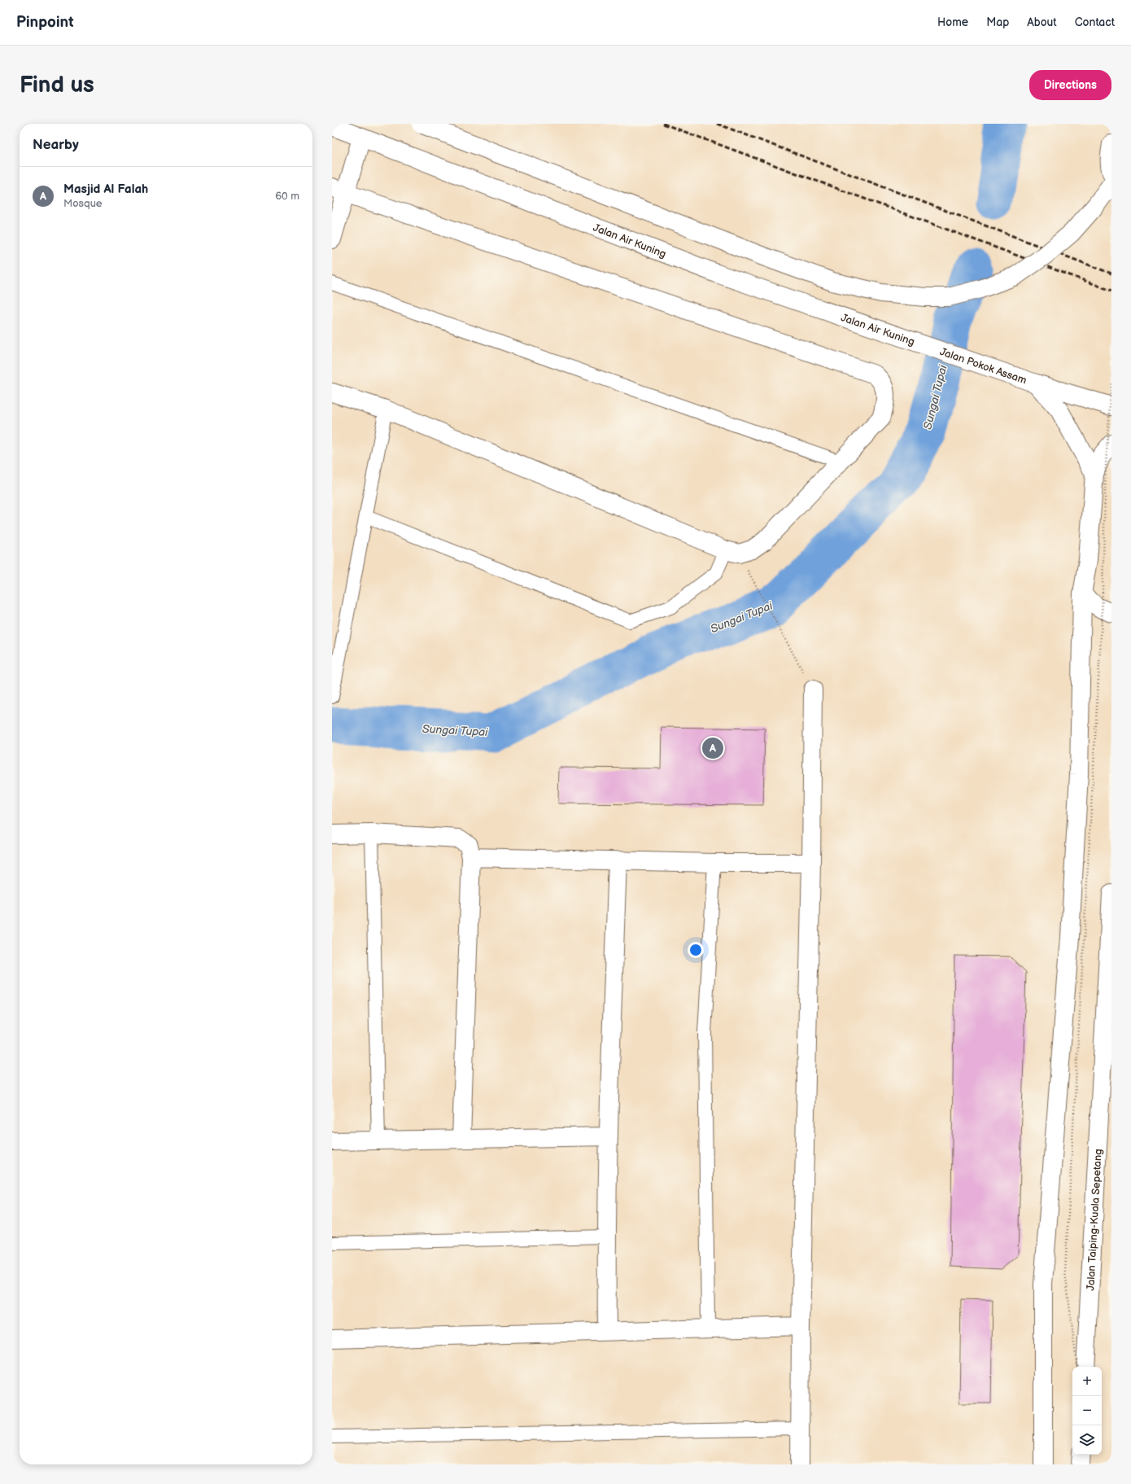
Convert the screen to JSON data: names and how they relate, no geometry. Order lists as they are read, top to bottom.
{
  "streets": {
    "street": ["Jalan Air Kuning", "Jalan Pokok Assam", "Jalan Taiping-Kuala Sepetang"]
  },
  "crossings": [
    ["Jalan Air Kuning", "Jalan Pokok Assam"]
  ],
  "water": ["Sungai Tupai"],
  "page": {
    "header": "Pinpoint",
    "nav": [
      "Home",
      "Map",
      "About",
      "Contact"
    ],
    "buttons": "Directions",
    "title": "Find us",
    "heading": "Nearby",
    "list": [
      {
        "mark": "A",
        "name": "Masjid Al Falah",
        "note": "Mosque",
        "value": "60 m"
      }
    ],
    "pins": "A",
    "map_buttons": ["+", "−"]
  }
}
